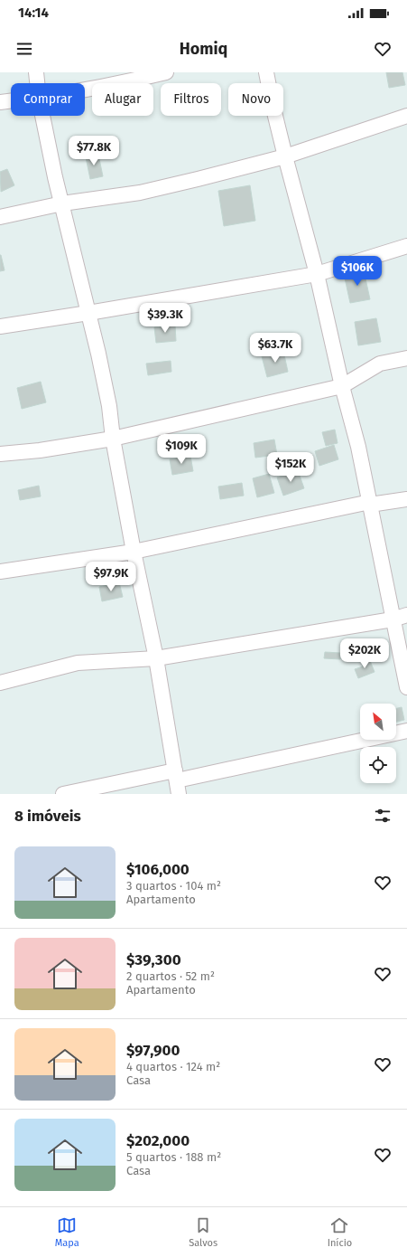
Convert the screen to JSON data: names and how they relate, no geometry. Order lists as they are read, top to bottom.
{
  "north": "top left",
  "page": {
    "status": "14:14",
    "header": "Homiq",
    "chip": [
      "Comprar",
      "Alugar",
      "Filtros",
      "Novo"
    ],
    "price": [
      "$77.8K",
      "$106K",
      "$39.3K",
      "$63.7K",
      "$109K",
      "$152K",
      "$97.9K",
      "$202K"
    ],
    "heading": "8 imóveis",
    "list": [
      {
        "name": "$106,000",
        "note": "3 quartos · 104 m² · Apartamento"
      },
      {
        "name": "$39,300",
        "note": "2 quartos · 52 m² · Apartamento"
      },
      {
        "name": "$97,900",
        "note": "4 quartos · 124 m² · Casa"
      },
      {
        "name": "$202,000",
        "note": "5 quartos · 188 m² · Casa"
      }
    ],
    "tabs": ["Mapa", "Salvos", "Início"]
  }
}
